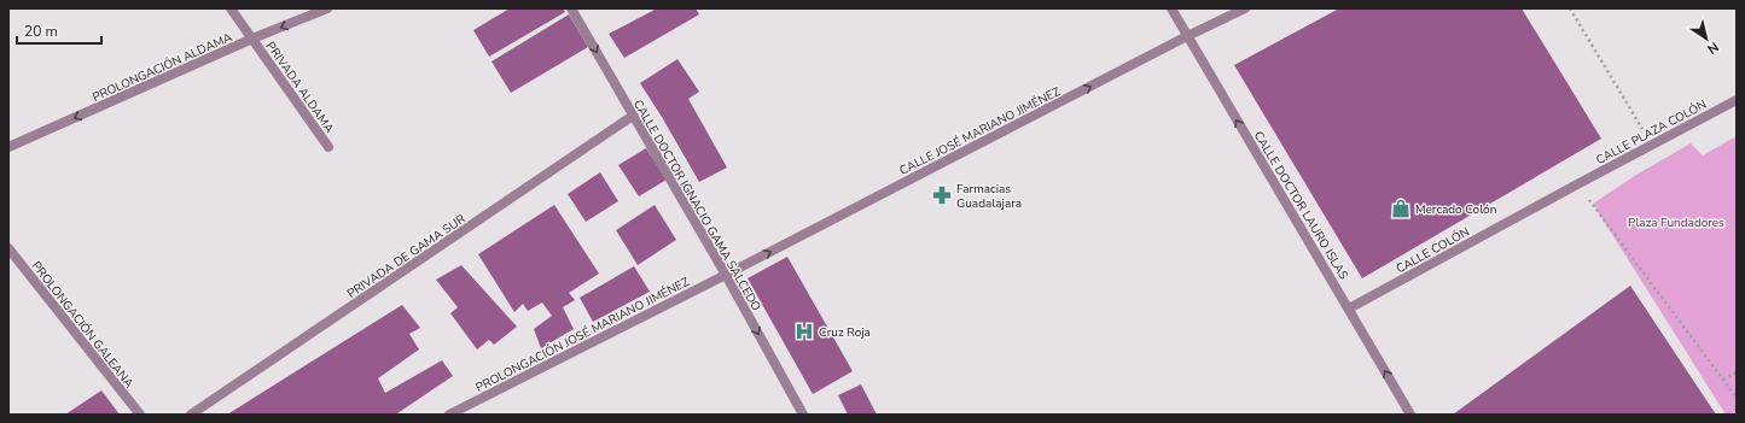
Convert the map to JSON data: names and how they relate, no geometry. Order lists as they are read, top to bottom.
{
  "streets": {
    "street": [
      "PROLONGACIÓN ALDAMA",
      "PRIVADA ALDAMA",
      "CALLE JOSÉ MARIANO JIMÉNEZ",
      "CALLE PLAZA COLÓN",
      "CALLE DOCTOR IGNACIO GAMA SALCEDO",
      "CALLE DOCTOR LAURO ISLAS",
      "CALLE COLÓN",
      "PRIVADA DE GAMA SUR",
      "PROLONGACIÓN GALEANA",
      "PROLONGACIÓN JOSÉ MARIANO JIMÉNEZ"
    ]
  },
  "crossings": [
    ["PROLONGACIÓN ALDAMA", "PRIVADA ALDAMA"],
    ["CALLE JOSÉ MARIANO JIMÉNEZ", "CALLE DOCTOR IGNACIO GAMA SALCEDO"],
    ["CALLE JOSÉ MARIANO JIMÉNEZ", "CALLE DOCTOR LAURO ISLAS"],
    ["CALLE JOSÉ MARIANO JIMÉNEZ", "PROLONGACIÓN JOSÉ MARIANO JIMÉNEZ"],
    ["CALLE PLAZA COLÓN", "CALLE COLÓN"],
    ["CALLE DOCTOR IGNACIO GAMA SALCEDO", "PRIVADA DE GAMA SUR"],
    ["CALLE DOCTOR IGNACIO GAMA SALCEDO", "PROLONGACIÓN JOSÉ MARIANO JIMÉNEZ"],
    ["CALLE DOCTOR LAURO ISLAS", "CALLE COLÓN"]
  ],
  "one_way": [
    "PROLONGACIÓN ALDAMA",
    "CALLE JOSÉ MARIANO JIMÉNEZ",
    "CALLE DOCTOR IGNACIO GAMA SALCEDO",
    "CALLE DOCTOR LAURO ISLAS"
  ],
  "parks": ["Plaza Fundadores"],
  "places": {
    "pharmacy": ["Farmacias Guadalajara"],
    "shop": ["Mercado Colón"],
    "hospital": ["Cruz Roja"]
  },
  "scale_bar": "20 m",
  "north": "bottom right"
}
